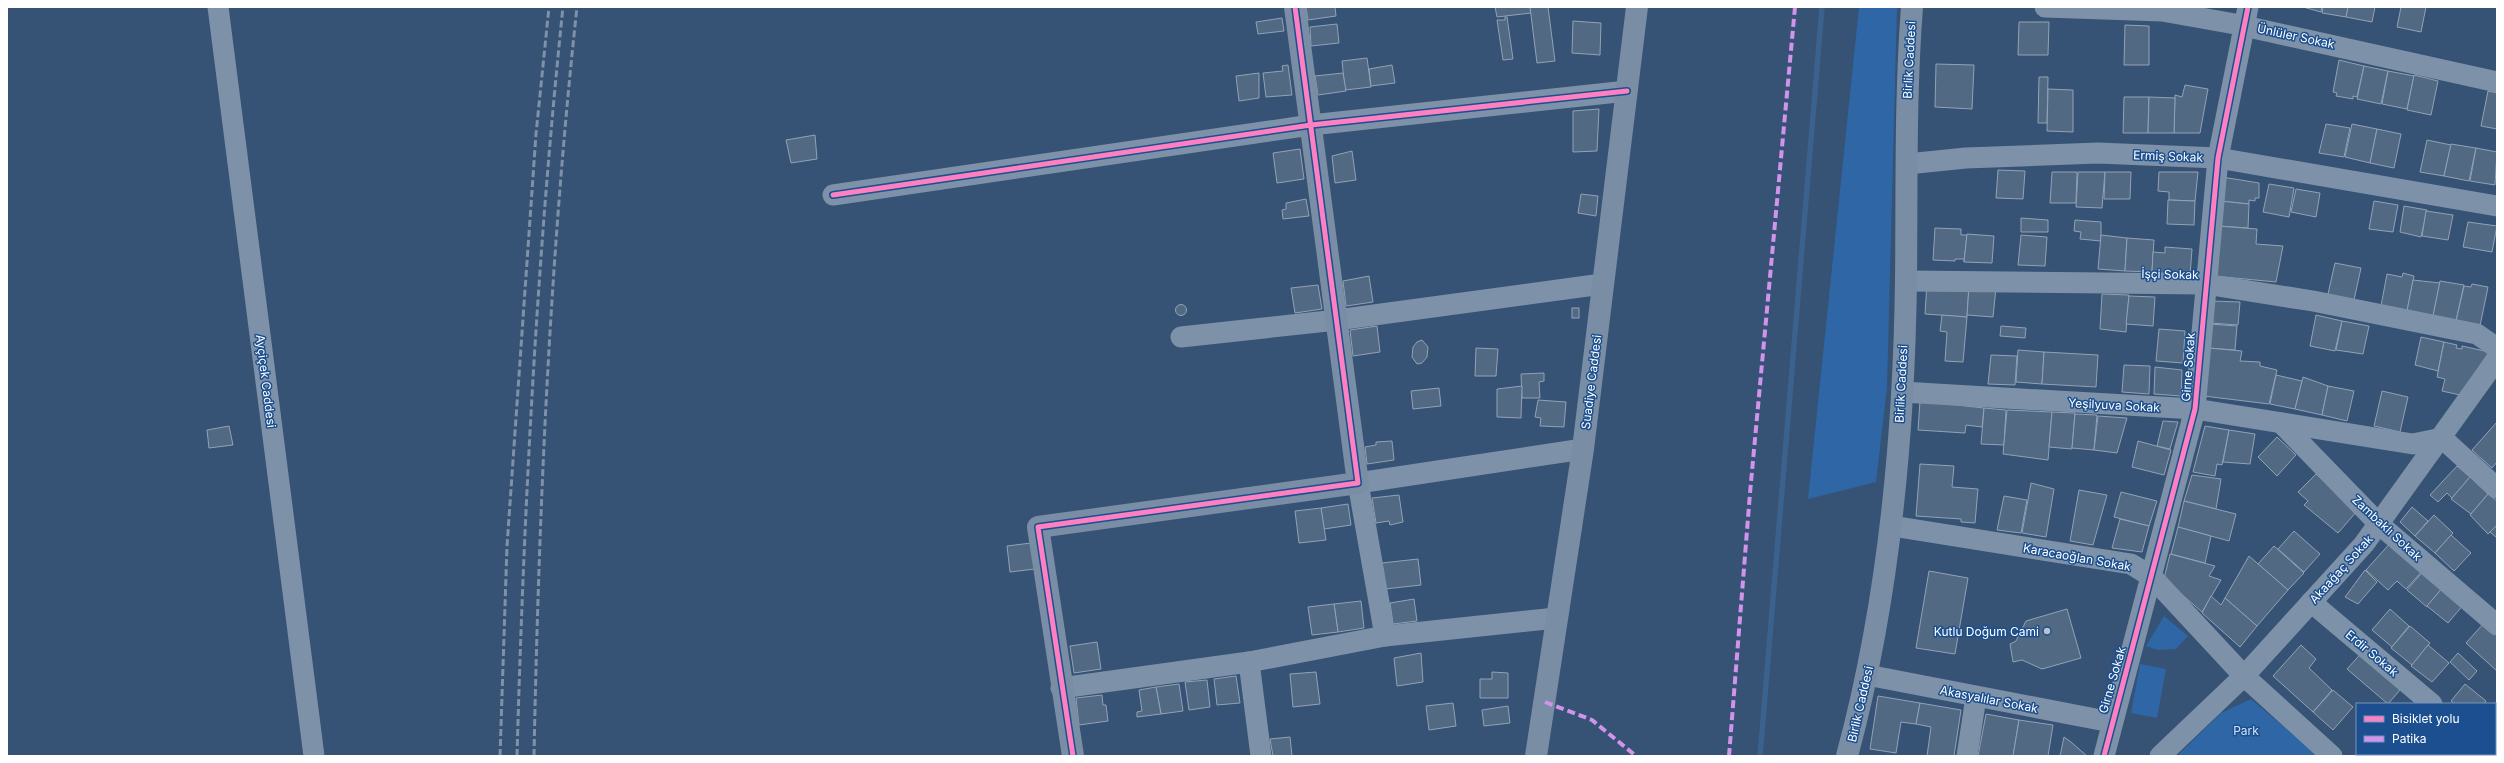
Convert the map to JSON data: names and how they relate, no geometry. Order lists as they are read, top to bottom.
{
  "streets": {
    "street": [
      "Ünlüler Sokak",
      "Birlik Caddesi",
      "Ermiş Sokak",
      "İşçi Sokak",
      "Girne Sokak",
      "Ayçiçek Caddesi",
      "Suadiye Caddesi",
      "Yeşilyuva Sokak",
      "Zambaklı Sokak",
      "Karacaoğlan Sokak",
      "Akaağaç Sokak",
      "Erdir Sokak",
      "Akasyalılar Sokak"
    ]
  },
  "crossings": [
    ["Ünlüler Sokak", "Girne Sokak"],
    ["Birlik Caddesi", "Ermiş Sokak"],
    ["Birlik Caddesi", "İşçi Sokak"],
    ["Birlik Caddesi", "Yeşilyuva Sokak"],
    ["Birlik Caddesi", "Karacaoğlan Sokak"],
    ["Birlik Caddesi", "Akasyalılar Sokak"],
    ["Ermiş Sokak", "Girne Sokak"],
    ["İşçi Sokak", "Girne Sokak"],
    ["Girne Sokak", "Yeşilyuva Sokak"],
    ["Girne Sokak", "Karacaoğlan Sokak"],
    ["Girne Sokak", "Akasyalılar Sokak"],
    ["Yeşilyuva Sokak", "Zambaklı Sokak"],
    ["Yeşilyuva Sokak", "Akaağaç Sokak"],
    ["Zambaklı Sokak", "Akaağaç Sokak"],
    ["Karacaoğlan Sokak", "Akaağaç Sokak"],
    ["Akaağaç Sokak", "Erdir Sokak"]
  ],
  "parks": ["Park"],
  "places": ["Kutlu Doğum Cami"],
  "legend": ["Bisiklet yolu", "Patika"]
}
